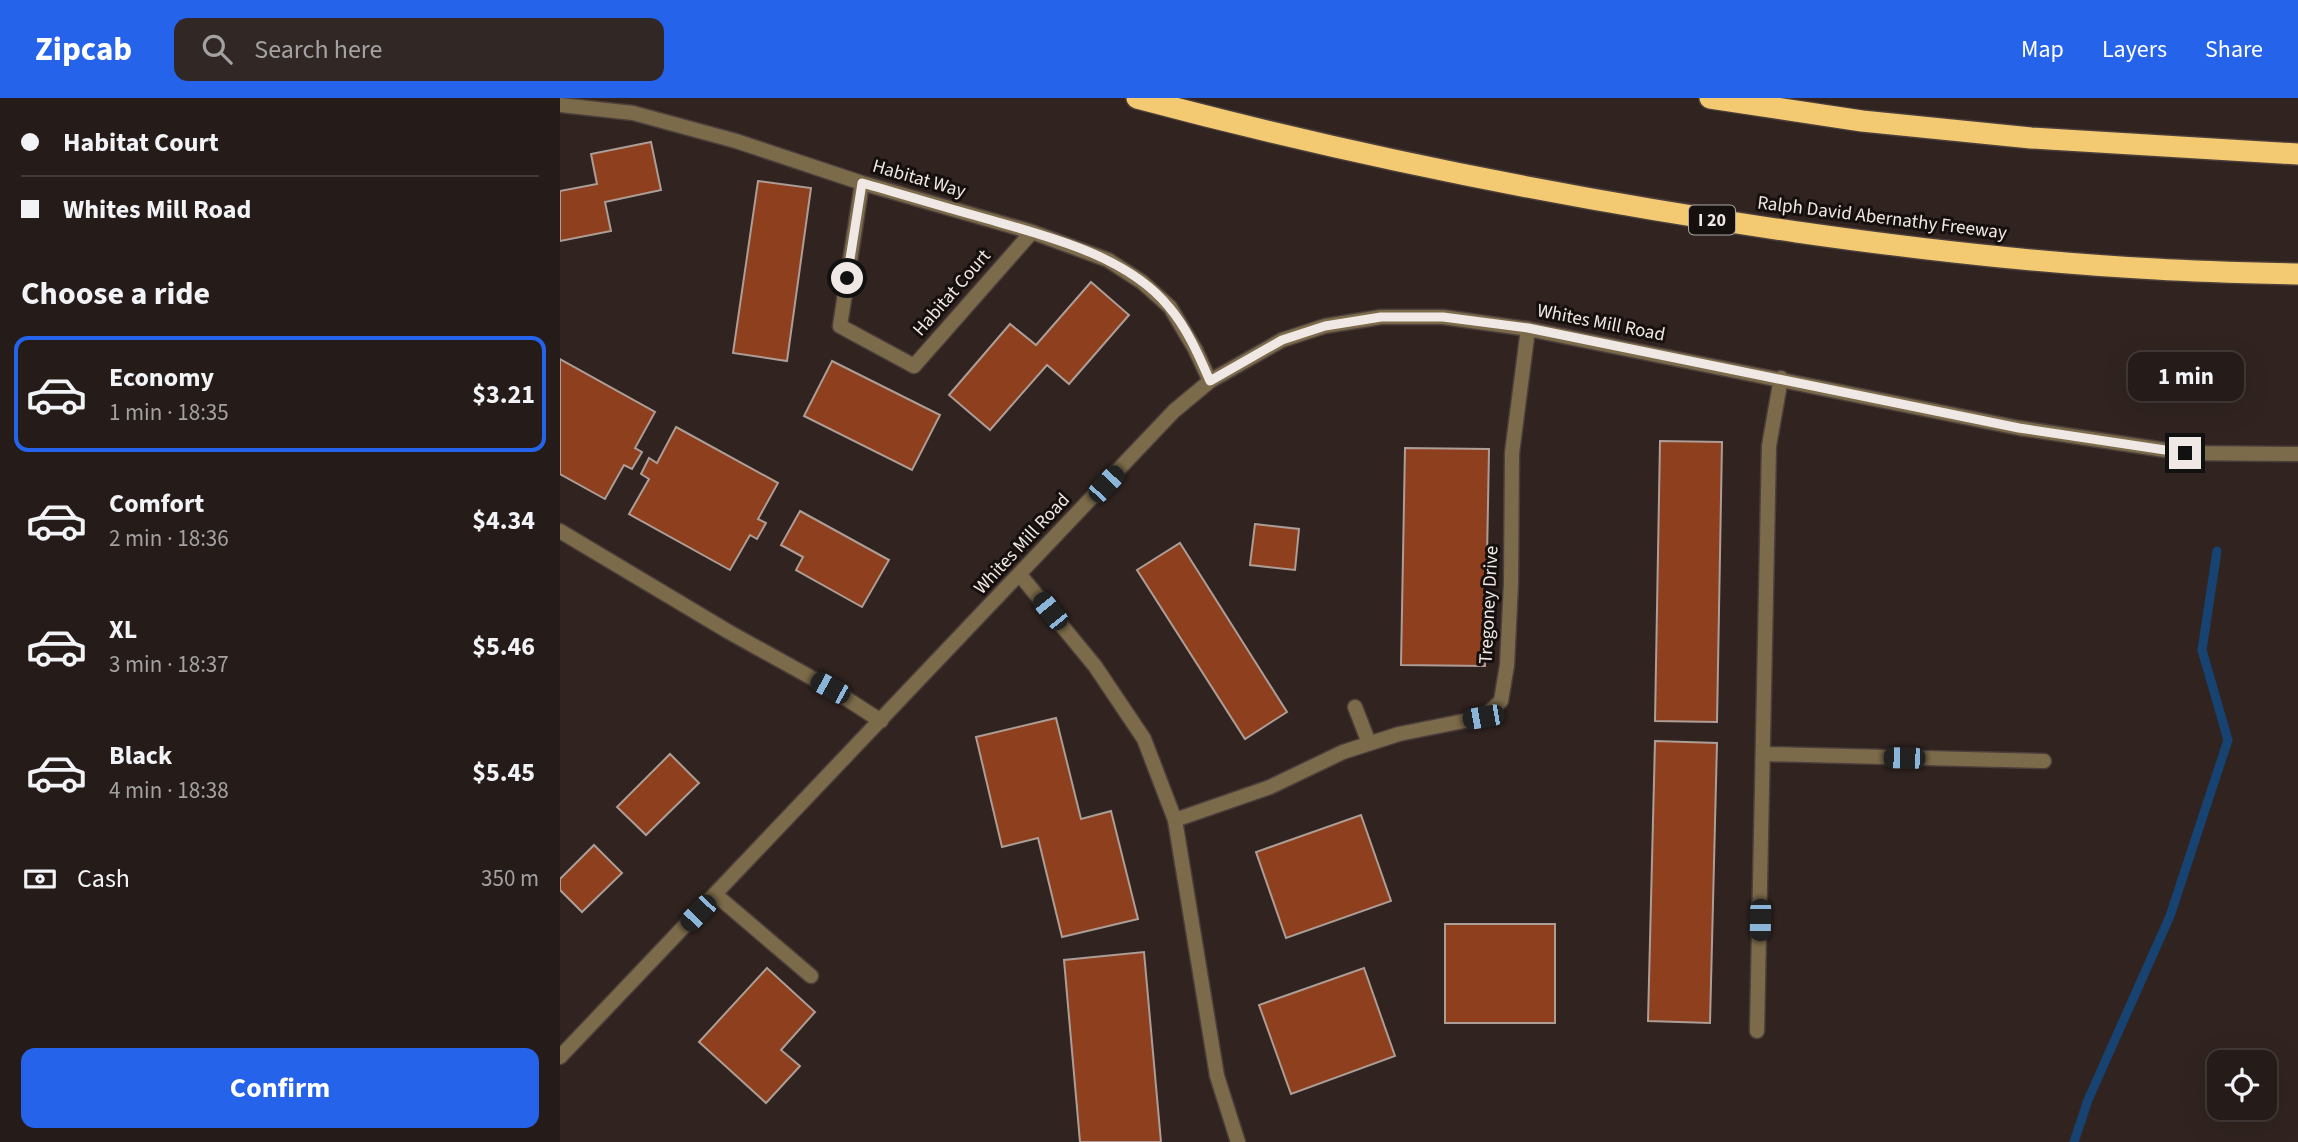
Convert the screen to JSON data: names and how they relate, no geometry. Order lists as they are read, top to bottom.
{
  "streets": {
    "highway": ["Ralph David Abernathy Freeway", "I 20"],
    "street": [
      "Habitat Way",
      "Habitat Court",
      "Whites Mill Road",
      "Tregoney Drive"
    ]
  },
  "crossings": [
    ["Habitat Way", "Habitat Court"],
    ["Habitat Way", "Whites Mill Road"],
    ["Whites Mill Road", "Tregoney Drive"]
  ],
  "page": {
    "header": "Zipcab",
    "search": "Search here",
    "nav": ["Map", "Layers", "Share"],
    "banner": ["Habitat Court", "Whites Mill Road"],
    "heading": "Choose a ride",
    "list": [
      {
        "name": "Economy",
        "note": "1 min · 18:35",
        "value": "$3.21"
      },
      {
        "name": "Comfort",
        "note": "2 min · 18:36",
        "value": "$4.34"
      },
      {
        "name": "XL",
        "note": "3 min · 18:37",
        "value": "$5.46"
      },
      {
        "name": "Black",
        "note": "4 min · 18:38",
        "value": "$5.45"
      }
    ],
    "bubble": "1 min",
    "pay": ["Cash", "350 m"],
    "buttons": "Confirm"
  }
}
